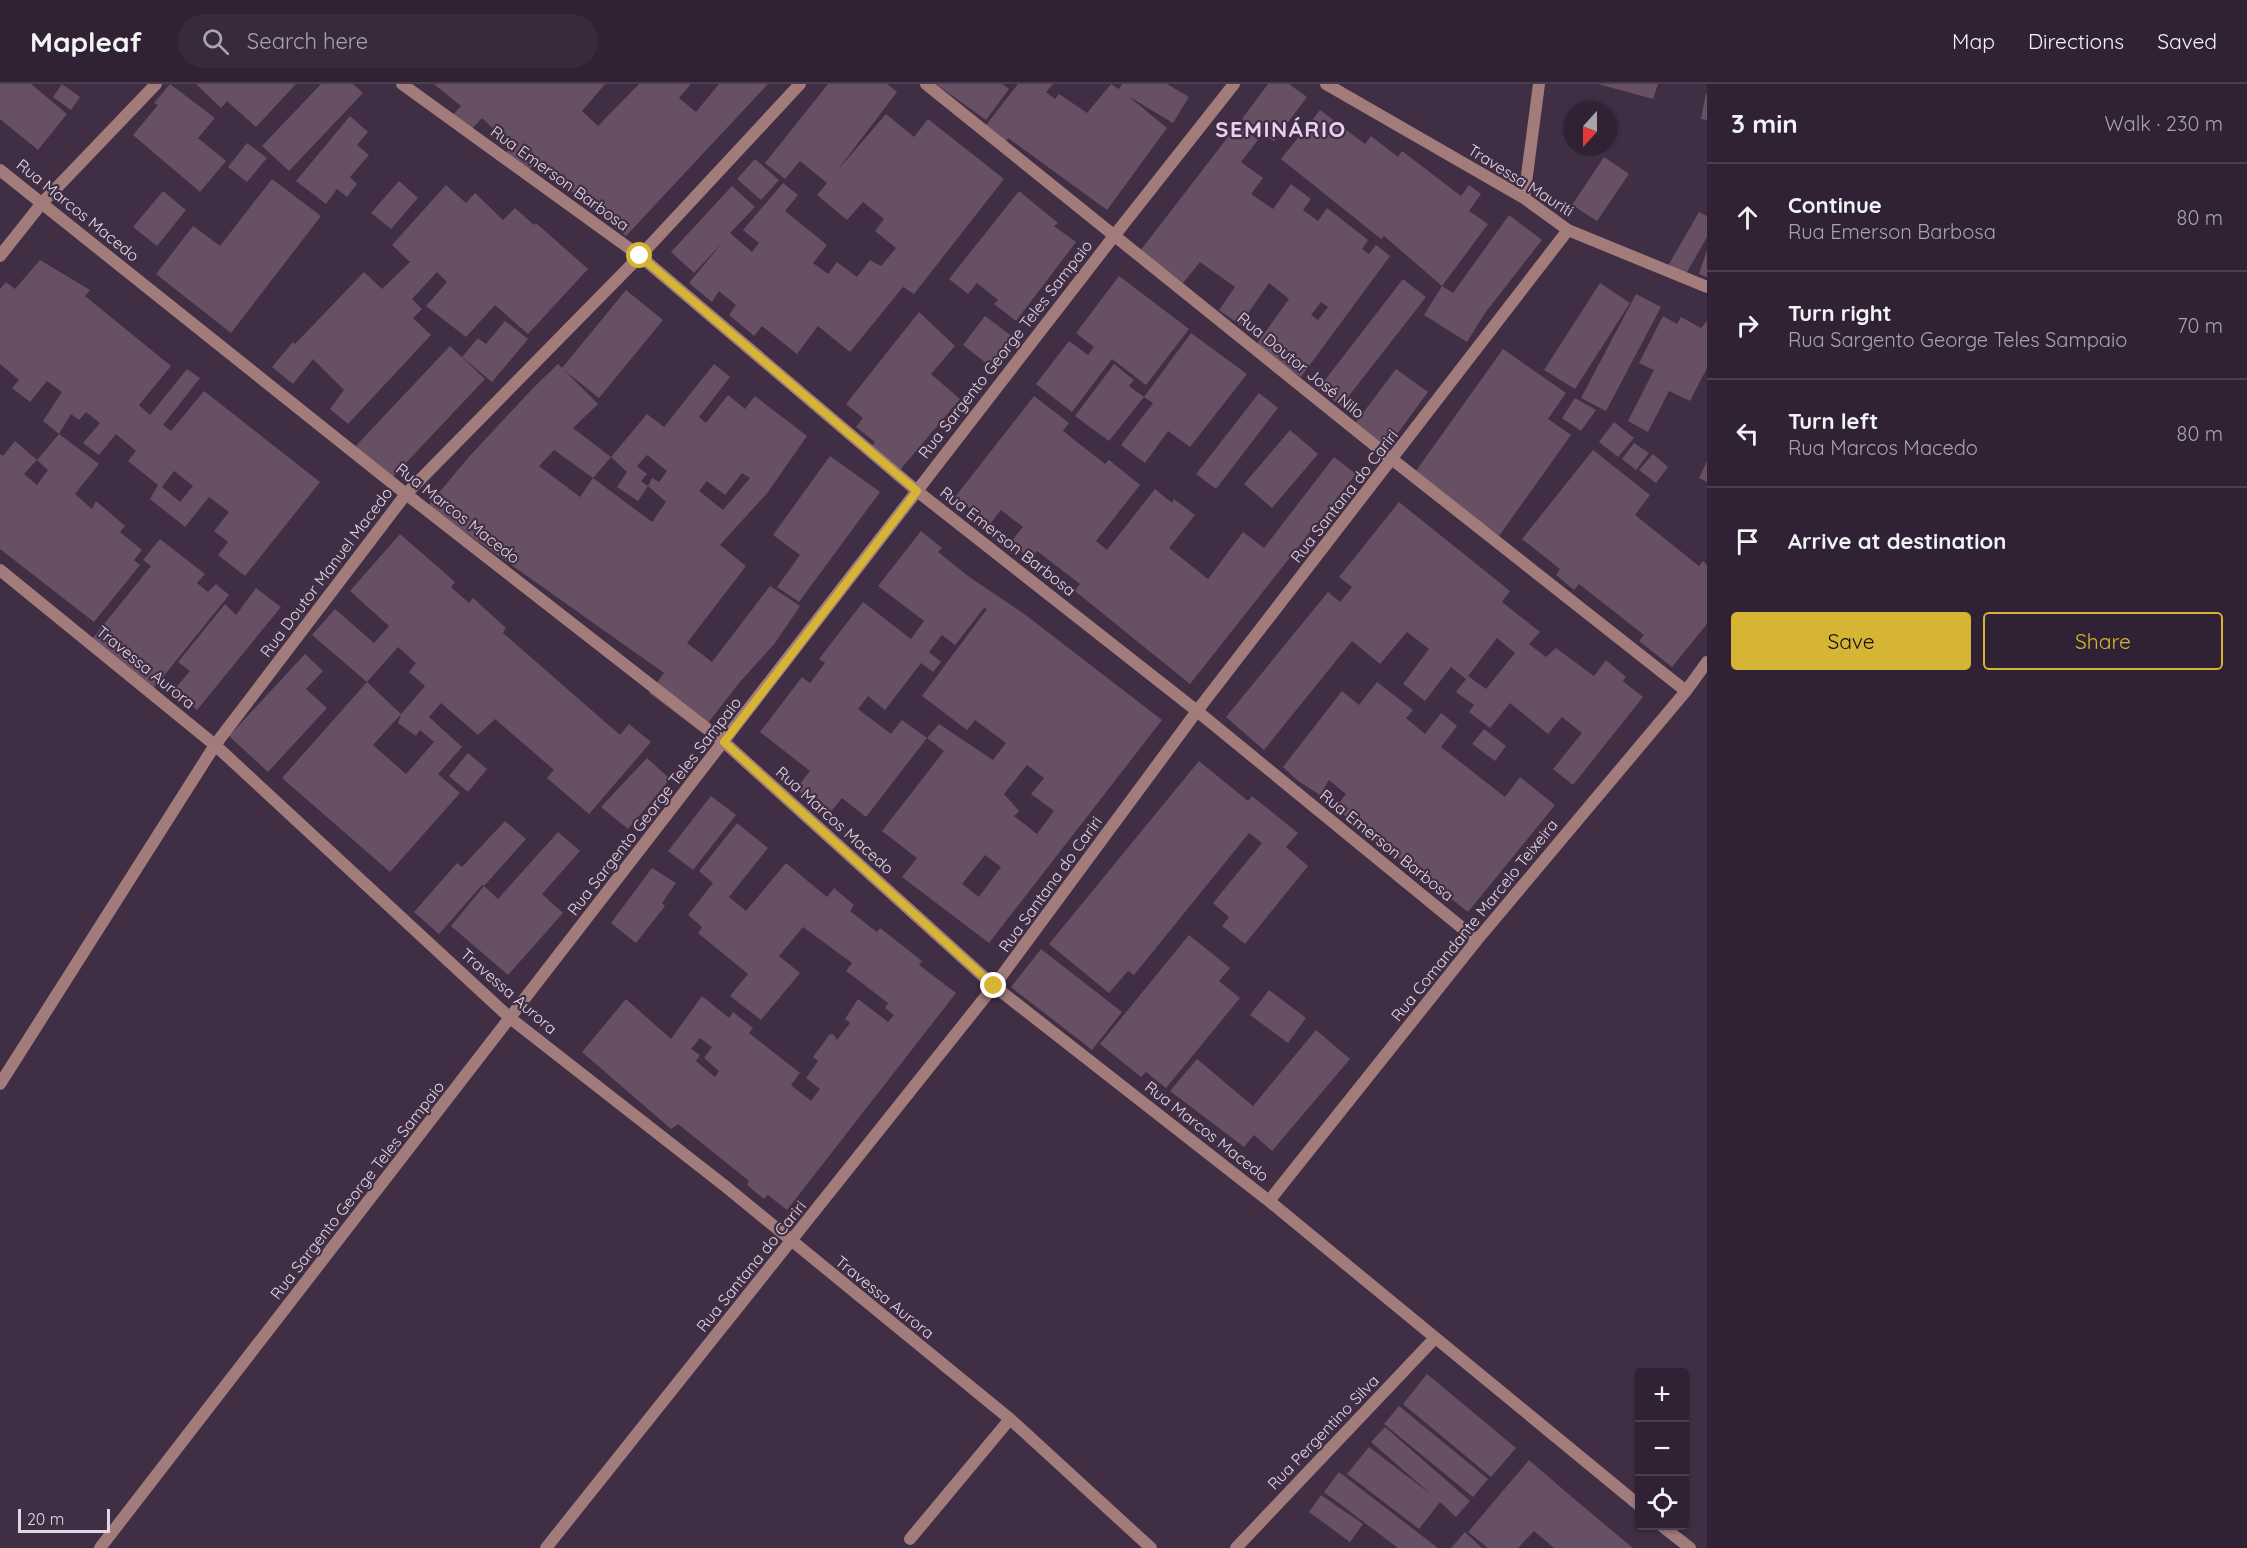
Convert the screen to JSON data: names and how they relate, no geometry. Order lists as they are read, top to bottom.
{
  "streets": {
    "street": [
      "Rua Emerson Barbosa",
      "Travessa Mauriti",
      "Rua Marcos Macedo",
      "Rua Sargento George Teles Sampaio",
      "Rua Doutor José Nilo",
      "Rua Santana do Cariri",
      "Rua Doutor Manuel Macedo",
      "Travessa Aurora",
      "Rua Comandante Marcelo Teixeira",
      "Rua Pergentino Silva"
    ]
  },
  "crossings": [
    ["Rua Emerson Barbosa", "Rua Sargento George Teles Sampaio"],
    ["Rua Emerson Barbosa", "Rua Santana do Cariri"],
    ["Rua Emerson Barbosa", "Rua Doutor Manuel Macedo"],
    ["Rua Emerson Barbosa", "Rua Comandante Marcelo Teixeira"],
    ["Travessa Mauriti", "Rua Santana do Cariri"],
    ["Rua Marcos Macedo", "Rua Sargento George Teles Sampaio"],
    ["Rua Marcos Macedo", "Rua Santana do Cariri"],
    ["Rua Marcos Macedo", "Rua Doutor Manuel Macedo"],
    ["Rua Marcos Macedo", "Rua Comandante Marcelo Teixeira"],
    ["Rua Marcos Macedo", "Rua Pergentino Silva"],
    ["Rua Sargento George Teles Sampaio", "Rua Doutor José Nilo"],
    ["Rua Sargento George Teles Sampaio", "Travessa Aurora"],
    ["Rua Doutor José Nilo", "Rua Santana do Cariri"],
    ["Rua Doutor José Nilo", "Rua Comandante Marcelo Teixeira"],
    ["Rua Santana do Cariri", "Travessa Aurora"],
    ["Rua Doutor Manuel Macedo", "Travessa Aurora"]
  ],
  "districts": ["SEMINÁRIO"],
  "scale_bar": "20 m",
  "north": "bottom",
  "page": {
    "header": "Mapleaf",
    "search": "Search here",
    "nav": ["Map", "Directions", "Saved"],
    "heading": ["3 min", "Walk · 230 m"],
    "list": [
      ["Continue", "Rua Emerson Barbosa", "80 m"],
      ["Turn right", "Rua Sargento George Teles Sampaio", "70 m"],
      ["Turn left", "Rua Marcos Macedo", "80 m"],
      "Arrive at destination"
    ],
    "buttons": ["Save", "Share"],
    "map_buttons": ["+", "−"],
    "scale": "20 m"
  }
}
